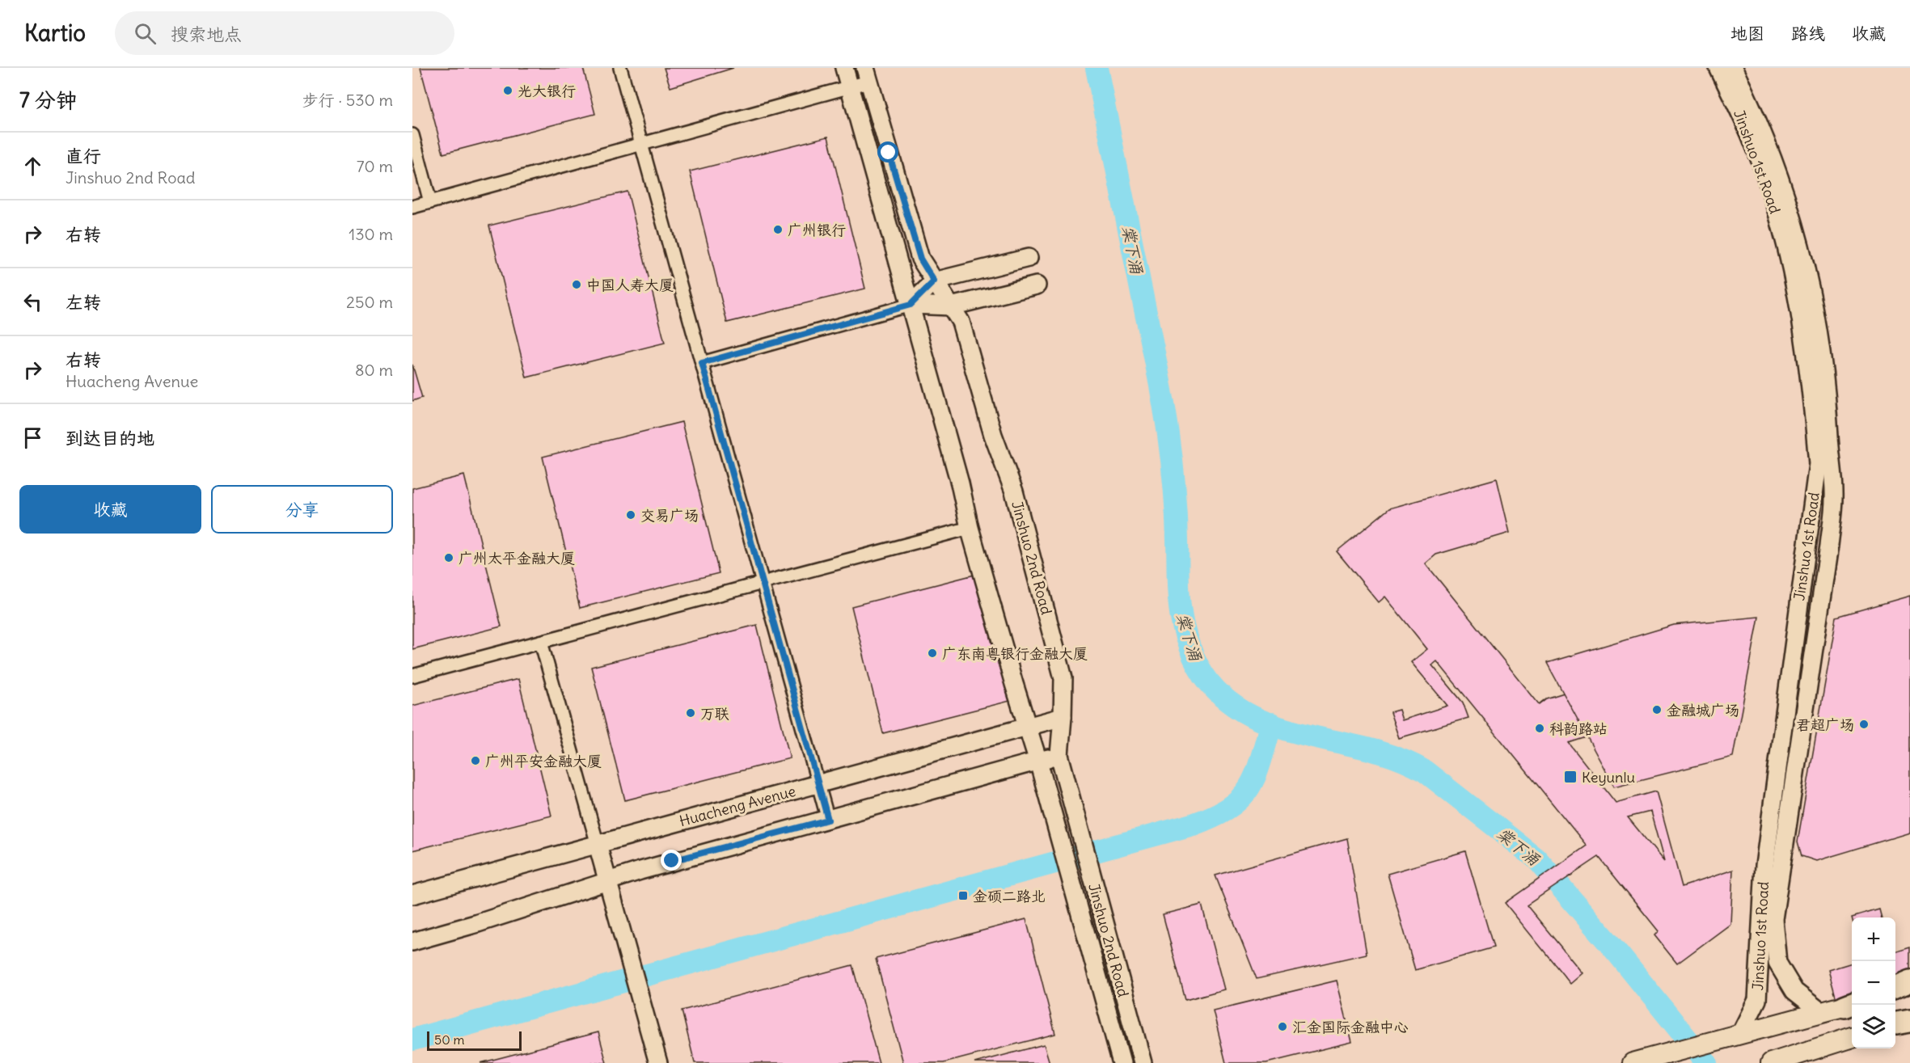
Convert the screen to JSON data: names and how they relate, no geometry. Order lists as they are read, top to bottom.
{
  "streets": {
    "street": ["Jinshuo 1st Road", "Jinshuo 2nd Road", "Huacheng Avenue"]
  },
  "crossings": [
    ["Jinshuo 2nd Road", "Huacheng Avenue"]
  ],
  "water": ["棠下涌"],
  "places": {
    "other": [
      "光大银行",
      "广州银行",
      "中国人寿大厦",
      "交易广场",
      "广州太平金融大厦",
      "广东南粤银行金融大厦",
      "金融城广场",
      "万联",
      "君超广场",
      "科韵路站",
      "广州平安金融大厦",
      "汇金国际金融中心"
    ],
    "transit": ["Keyunlu", "金硕二路北"]
  },
  "scale_bar": "50 m",
  "page": {
    "header": "Kartio",
    "search": "搜索地点",
    "nav": ["地图", "路线", "收藏"],
    "heading": ["7 分钟", "步行 · 530 m"],
    "list": [
      ["直行", "Jinshuo 2nd Road", "70 m"],
      ["右转", "130 m"],
      ["左转", "250 m"],
      ["右转", "Huacheng Avenue", "80 m"],
      "到达目的地"
    ],
    "buttons": ["收藏", "分享"],
    "map_buttons": ["+", "−"],
    "scale": "50 m"
  }
}
